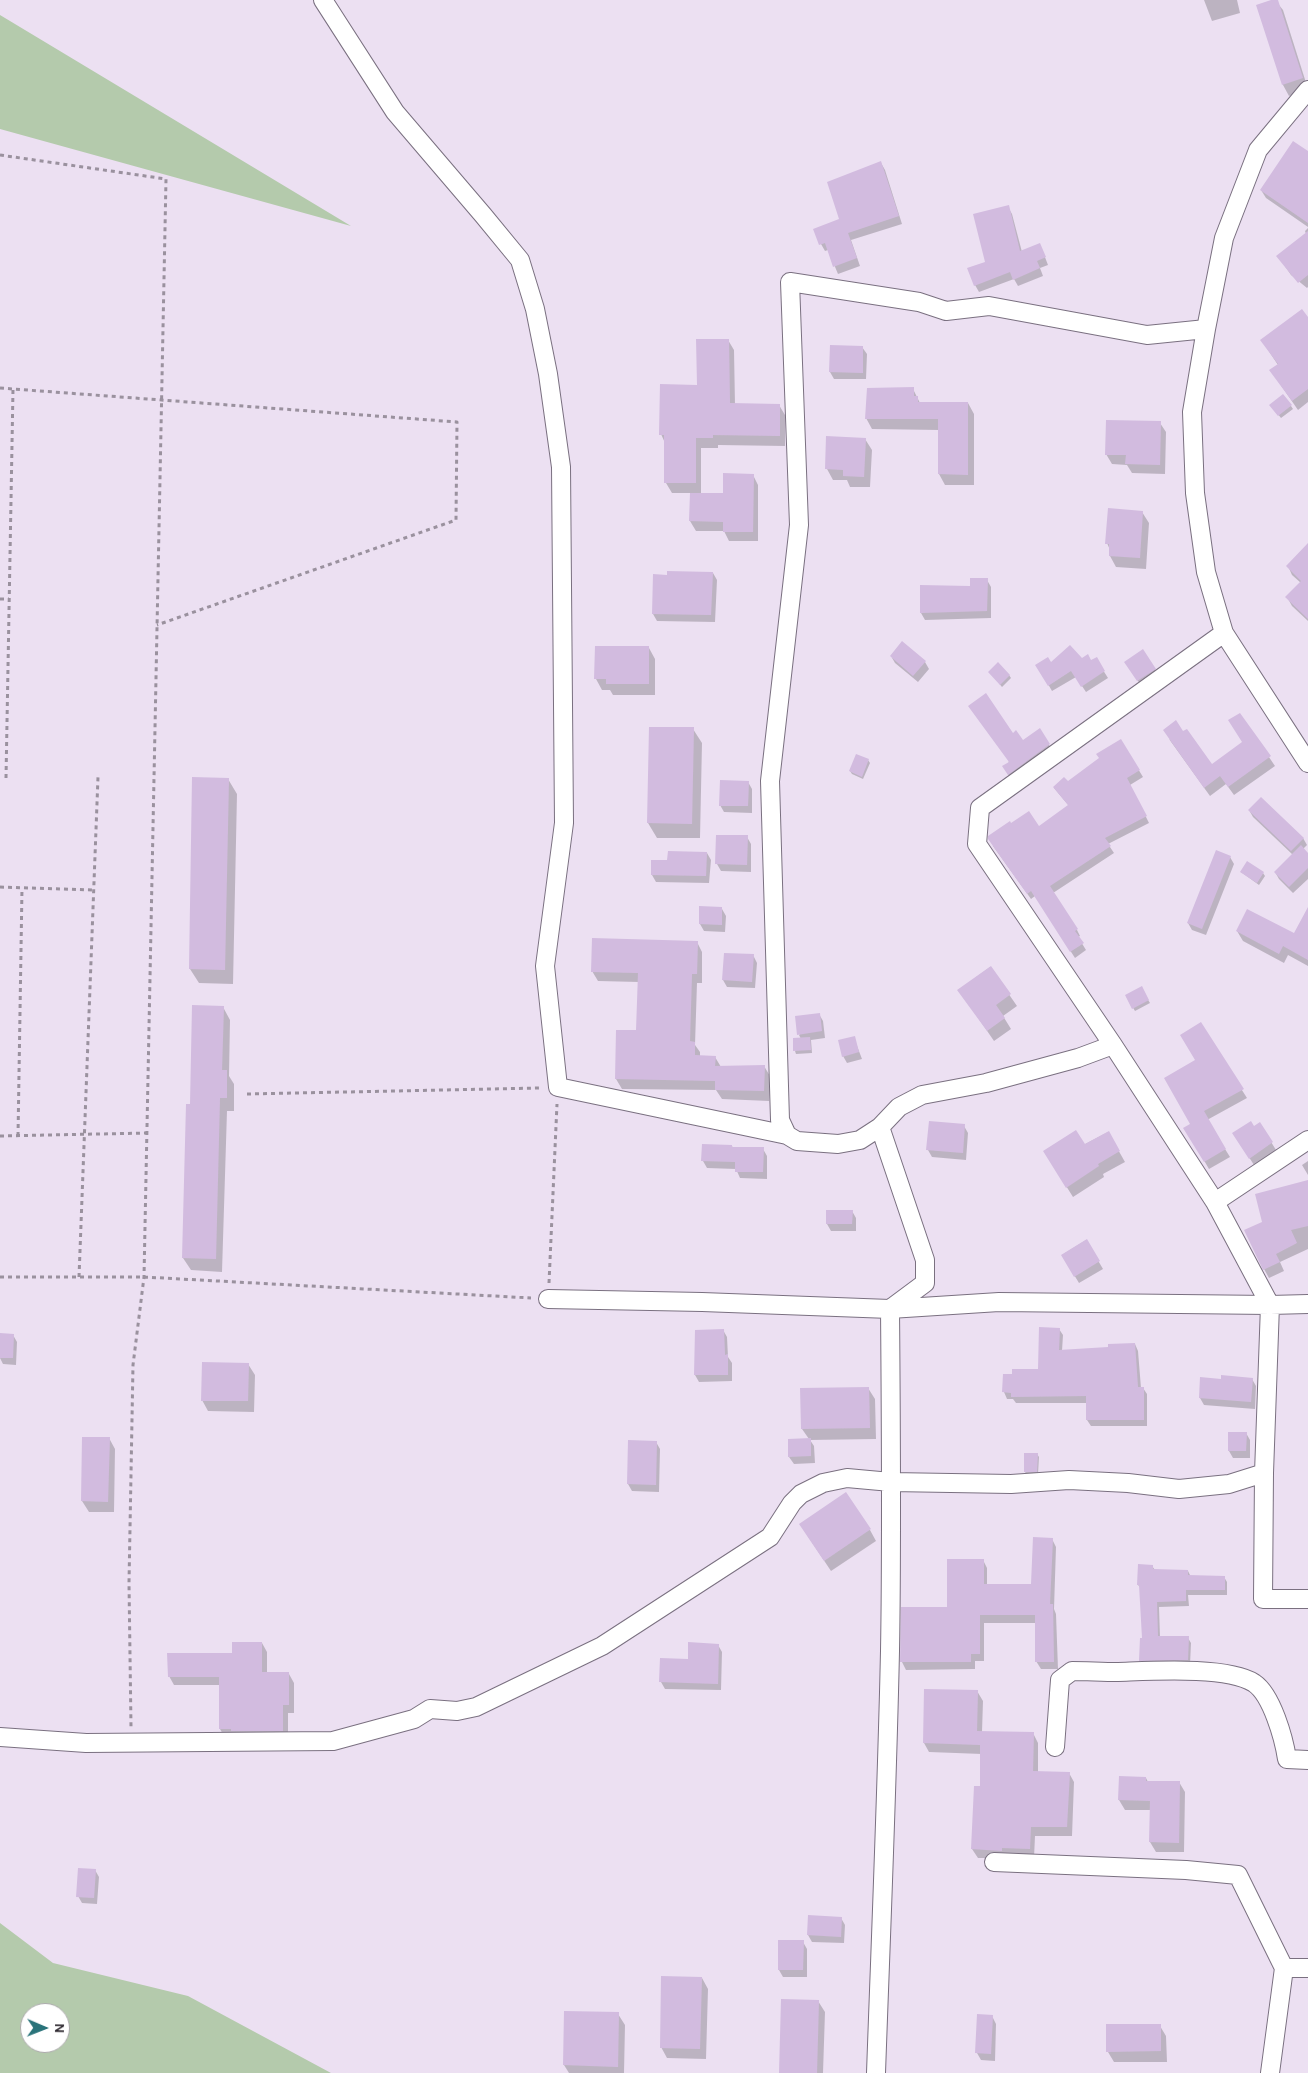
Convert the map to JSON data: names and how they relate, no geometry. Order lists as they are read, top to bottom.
{
  "north": "right"
}
